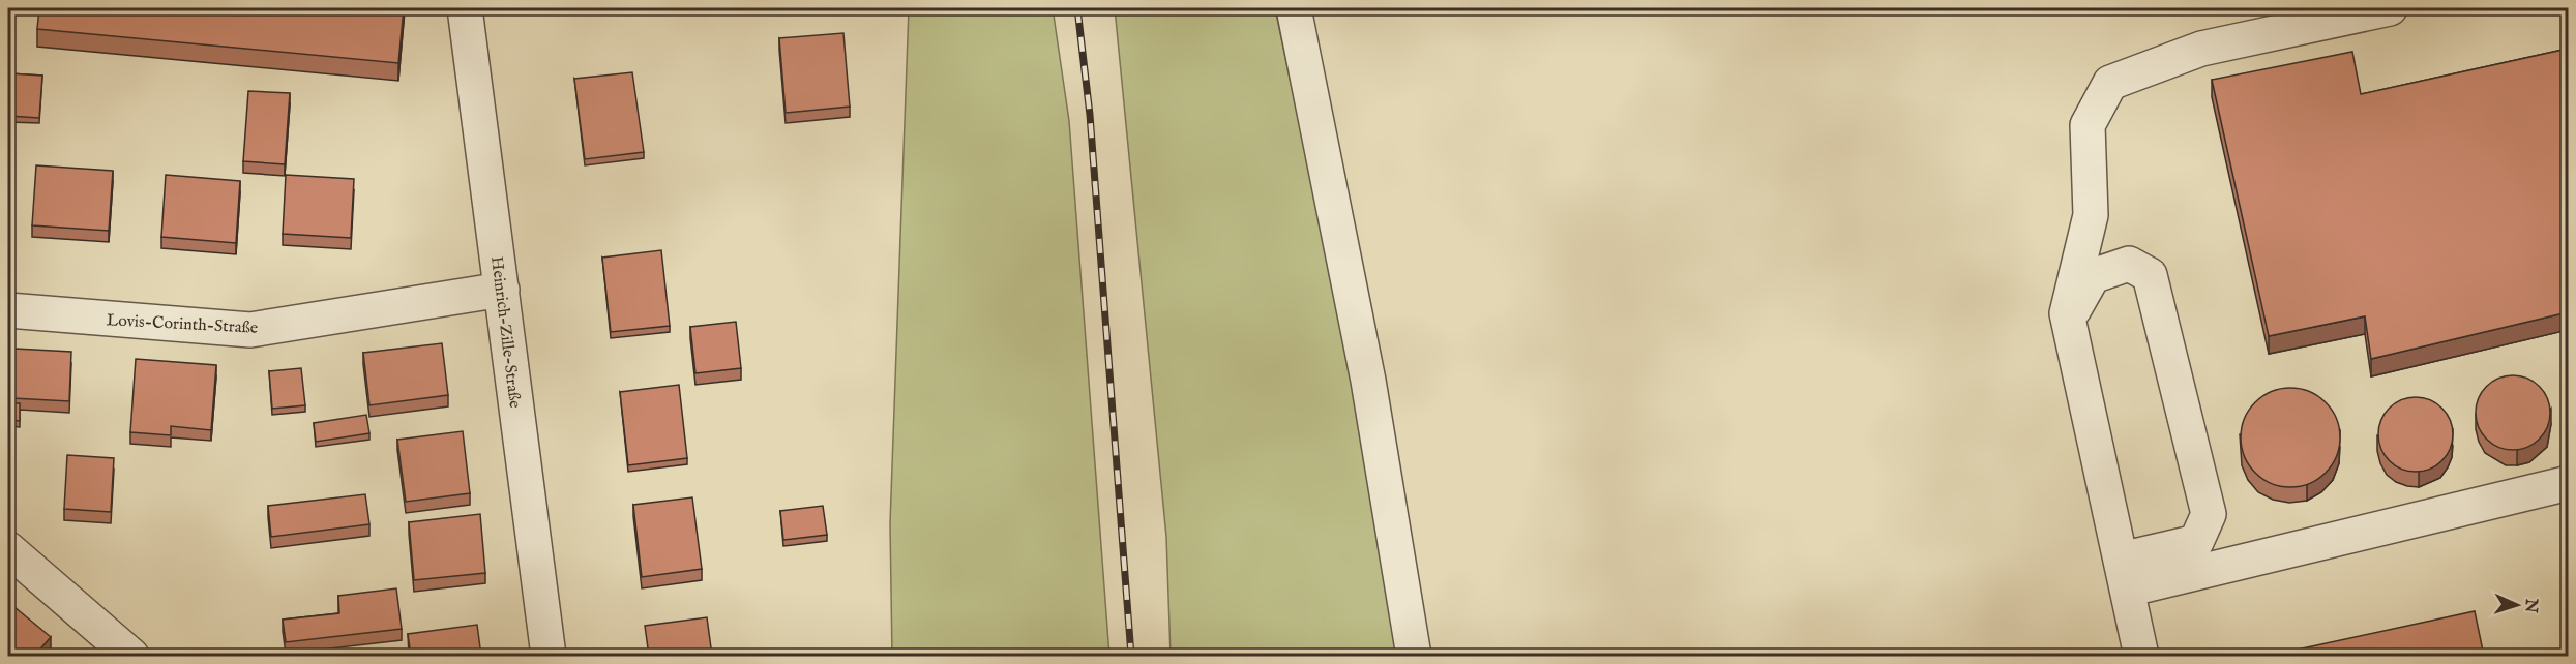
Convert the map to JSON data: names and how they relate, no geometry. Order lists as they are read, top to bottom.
{
  "streets": {
    "street": ["Lovis-Corinth-Straße", "Heinrich-Zille-Straße"]
  },
  "crossings": [
    ["Lovis-Corinth-Straße", "Heinrich-Zille-Straße"]
  ],
  "north": "right"
}
